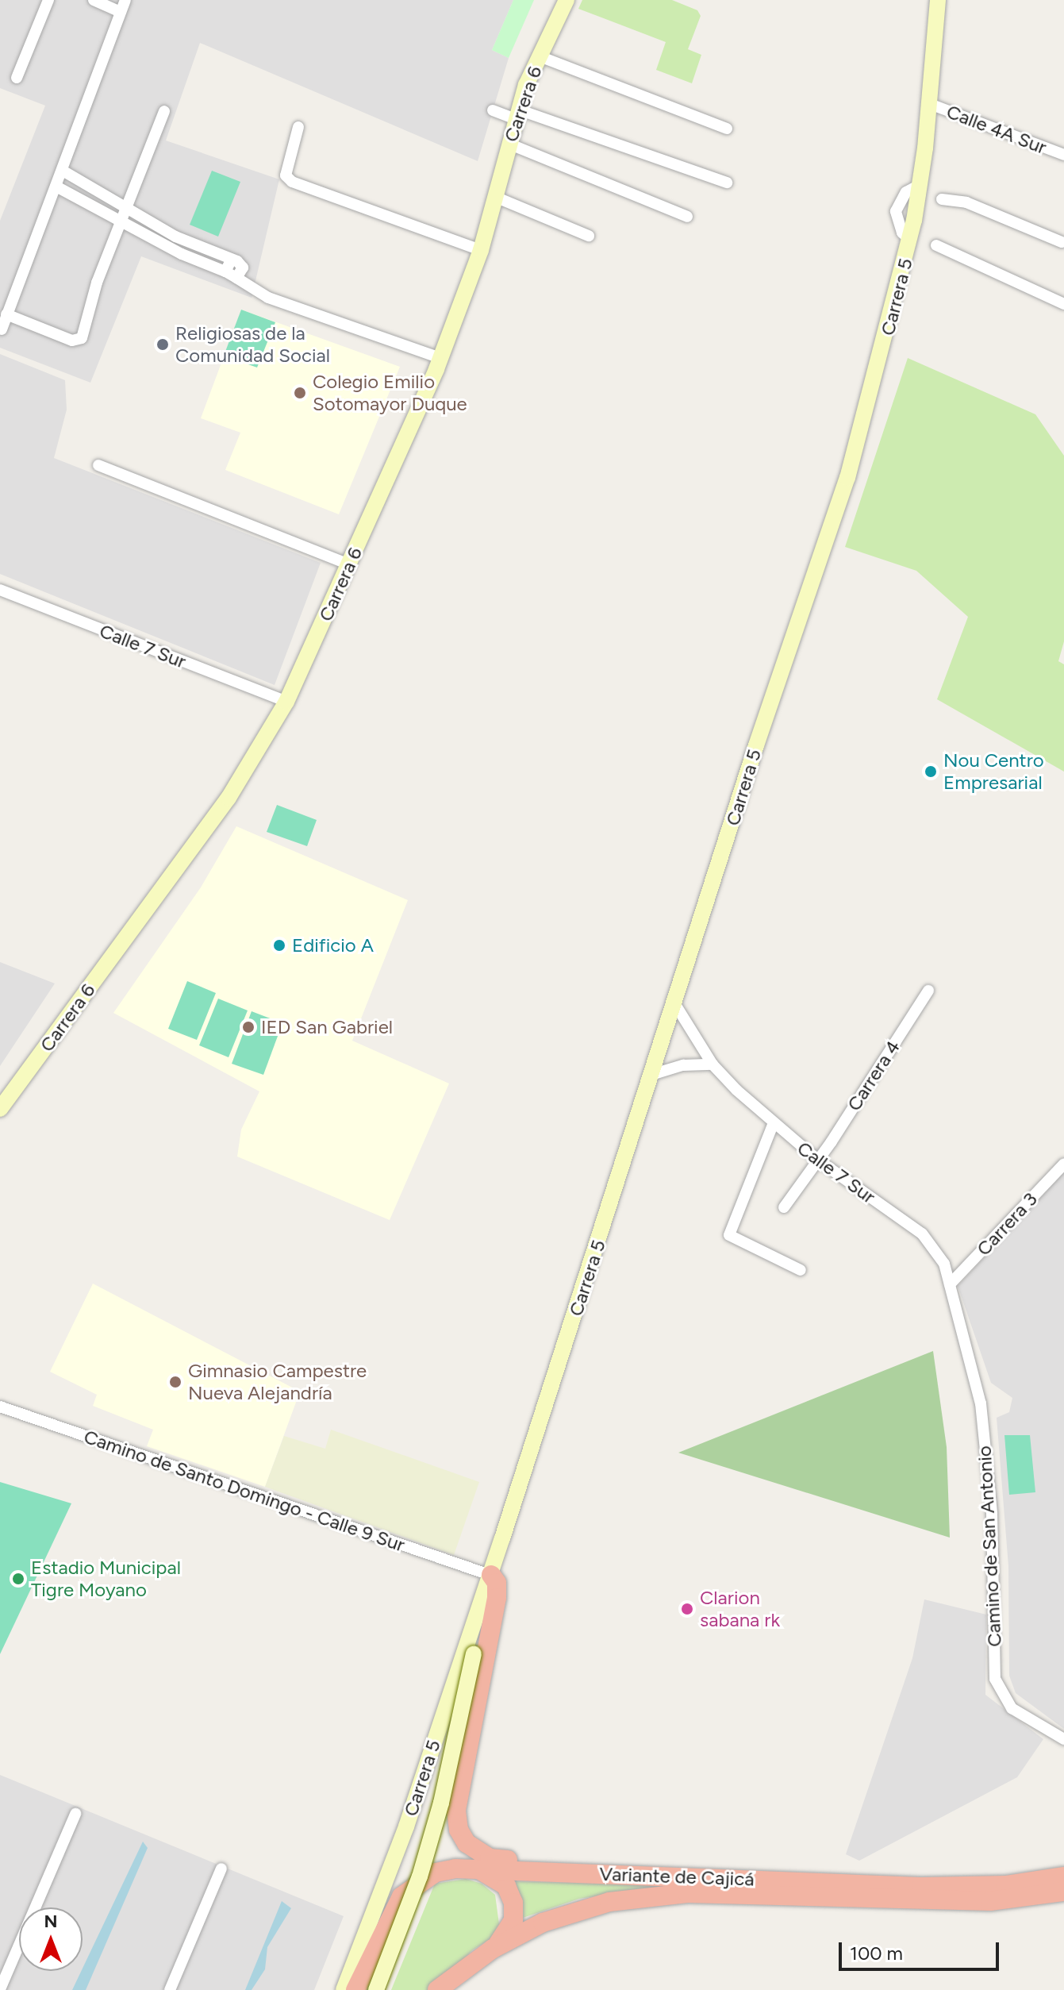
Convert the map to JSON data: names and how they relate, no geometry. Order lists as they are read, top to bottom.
{
  "streets": {
    "highway": ["Variante de Cajicá"],
    "main road": ["Carrera 6", "Carrera 5"],
    "street": [
      "Calle 4A Sur",
      "Calle 7 Sur",
      "Carrera 4",
      "Carrera 3",
      "Camino de Santo Domingo - Calle 9 Sur",
      "Camino de San Antonio"
    ]
  },
  "crossings": [
    ["Carrera 6", "Calle 7 Sur"],
    ["Calle 4A Sur", "Carrera 5"],
    ["Carrera 5", "Calle 7 Sur"],
    ["Carrera 5", "Camino de Santo Domingo - Calle 9 Sur"],
    ["Calle 7 Sur", "Carrera 4"],
    ["Calle 7 Sur", "Carrera 3"],
    ["Calle 7 Sur", "Camino de San Antonio"],
    ["Carrera 3", "Camino de San Antonio"]
  ],
  "places": [
    "Religiosas de la Comunidad Social",
    "Colegio Emilio Sotomayor Duque",
    "Nou Centro Empresarial",
    "Edificio A",
    "IED San Gabriel",
    "Gimnasio Campestre Nueva Alejandría",
    "Estadio Municipal Tigre Moyano",
    "Clarion sabana rk"
  ],
  "scale_bar": "100 m",
  "north": "top"
}
